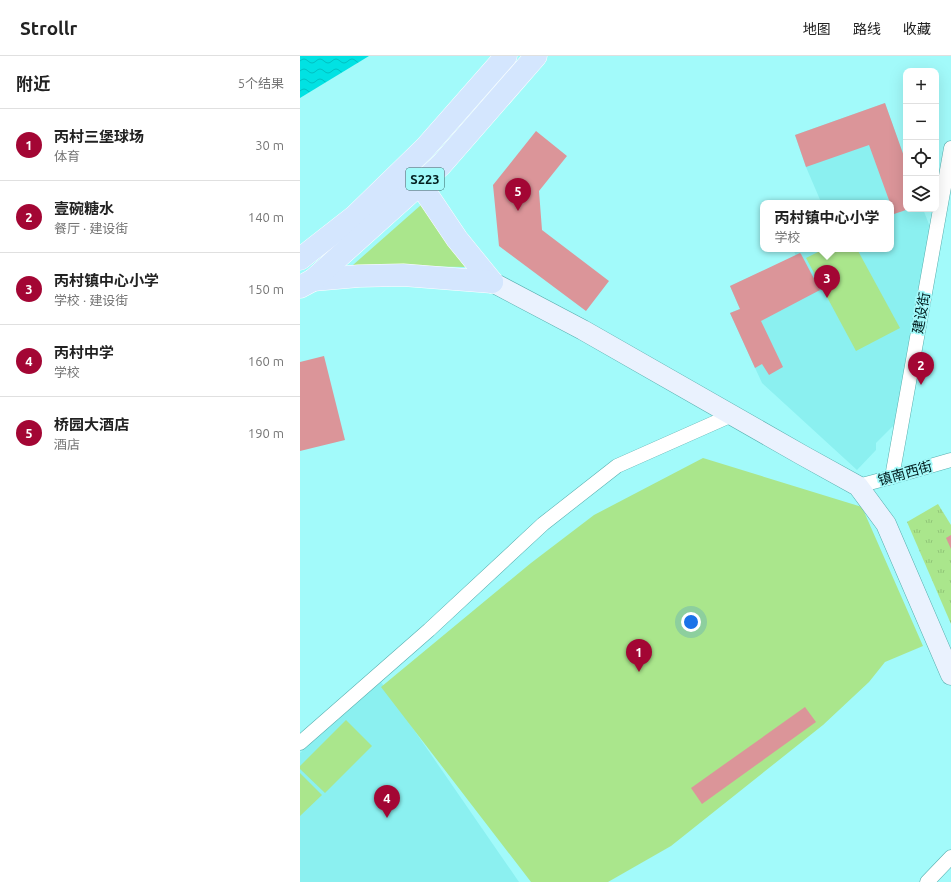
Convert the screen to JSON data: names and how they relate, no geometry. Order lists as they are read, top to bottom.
{
  "streets": {
    "main road": ["S223"],
    "street": ["建设街", "镇南西街"]
  },
  "crossings": [
    ["建设街", "镇南西街"]
  ],
  "page": {
    "header": "Strollr",
    "nav": ["地图", "路线", "收藏"],
    "heading": ["附近", "5个结果"],
    "map_buttons": ["+", "−"],
    "list": [
      {
        "mark": "1",
        "name": "丙村三堡球场",
        "note": "体育",
        "value": "30 m"
      },
      {
        "mark": "2",
        "name": "壹碗糖水",
        "note": "餐厅 · 建设街",
        "value": "140 m"
      },
      {
        "mark": "3",
        "name": "丙村镇中心小学",
        "note": "学校 · 建设街",
        "value": "150 m"
      },
      {
        "mark": "4",
        "name": "丙村中学",
        "note": "学校",
        "value": "160 m"
      },
      {
        "mark": "5",
        "name": "桥园大酒店",
        "note": "酒店",
        "value": "190 m"
      }
    ],
    "pins": [
      "5",
      "3",
      "2",
      "1",
      "4"
    ],
    "popup": ["丙村镇中心小学", "学校"]
  }
}
